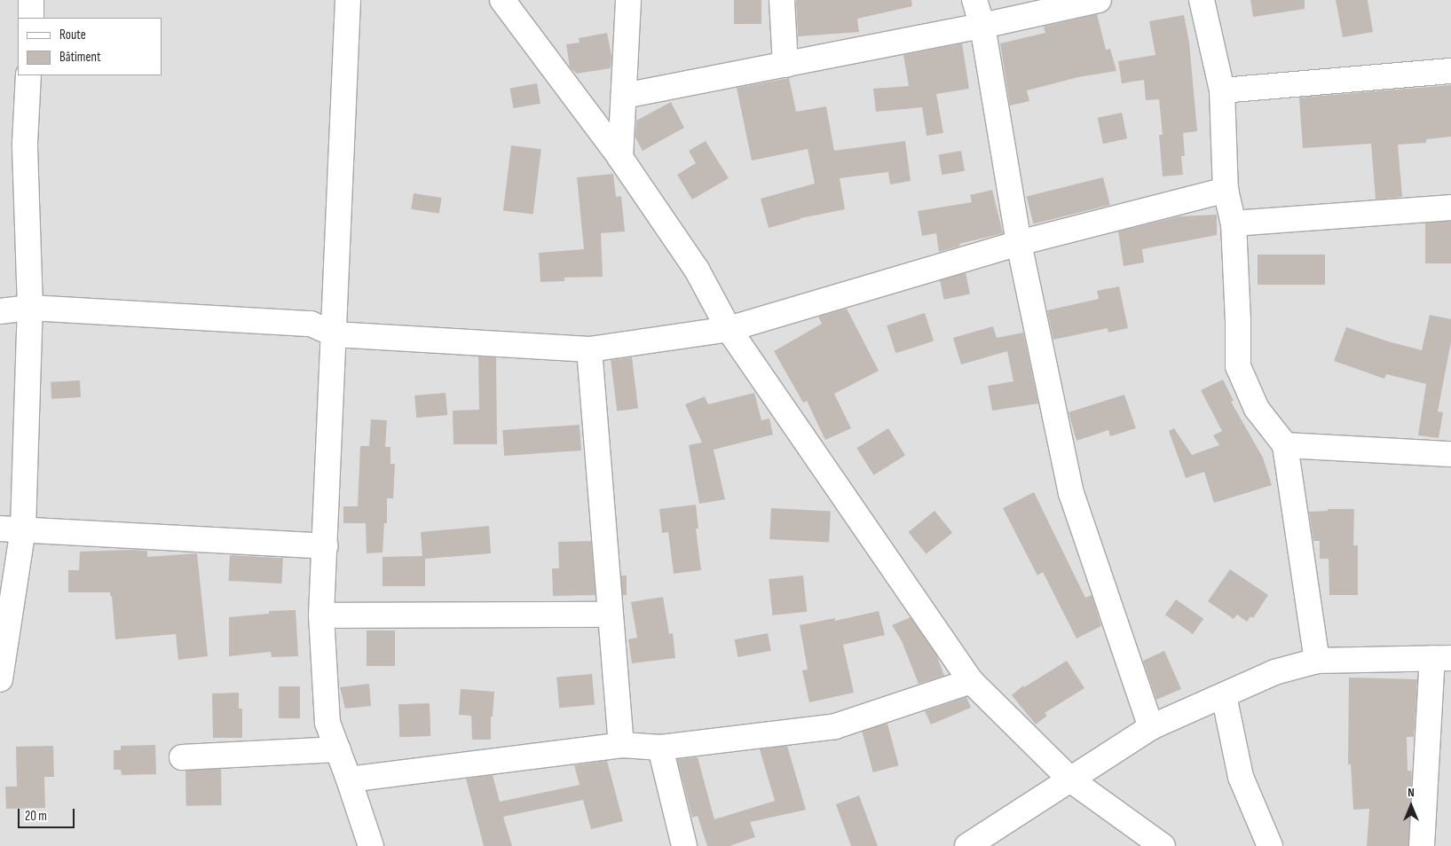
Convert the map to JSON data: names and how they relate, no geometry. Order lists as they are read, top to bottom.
{
  "legend": ["Route", "Bâtiment"],
  "scale_bar": "20 m",
  "north": "top"
}
